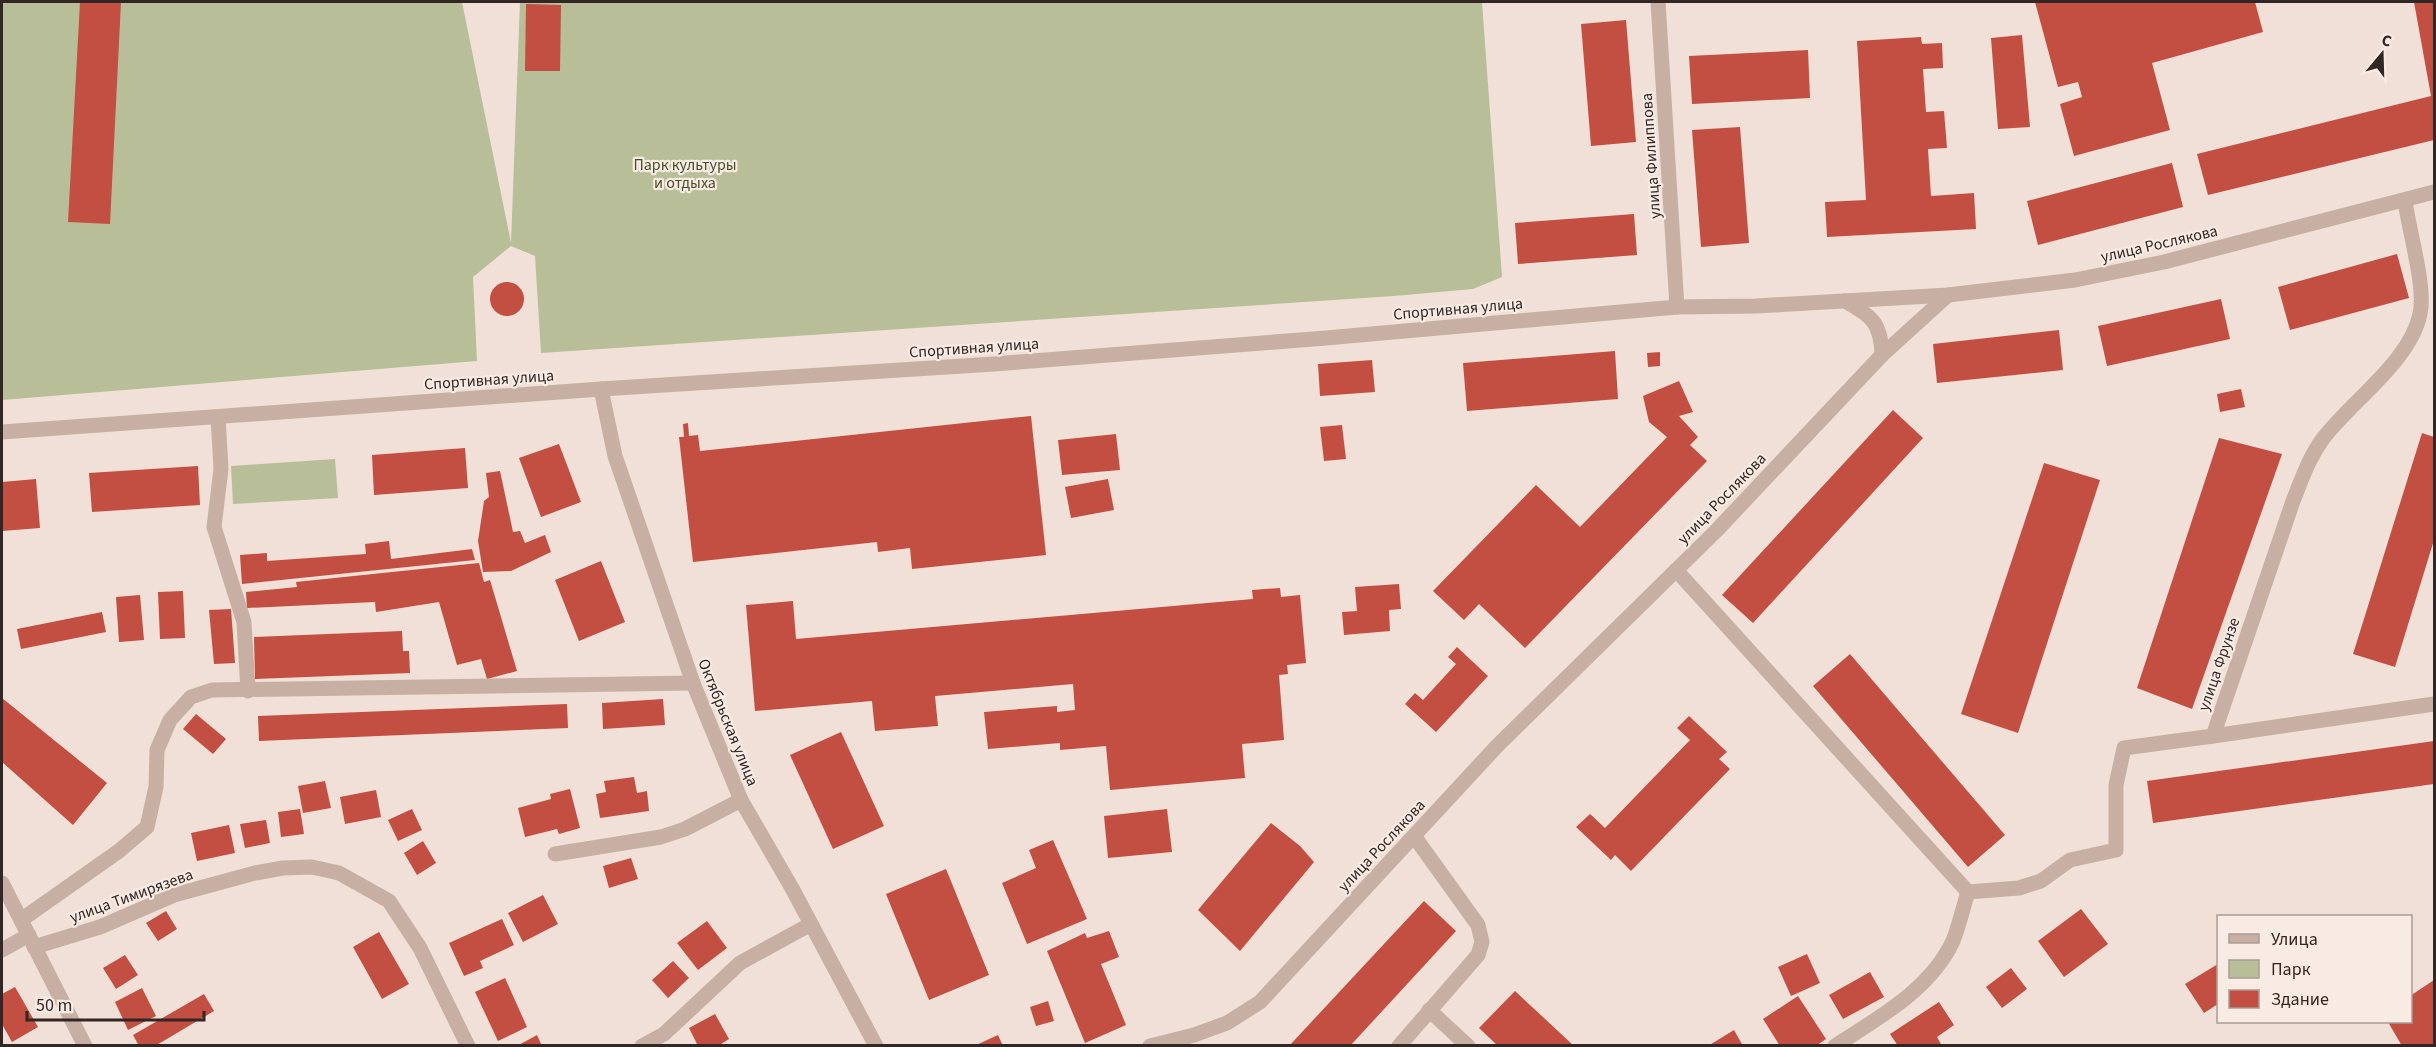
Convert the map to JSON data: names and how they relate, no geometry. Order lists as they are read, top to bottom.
{
  "streets": {
    "street": [
      "улица Филиппова",
      "улица Рослякова",
      "Спортивная улица",
      "улица Фрунзе",
      "Октябрьская улица",
      "улица Тимирязева"
    ]
  },
  "crossings": [
    ["улица Филиппова", "Спортивная улица"],
    ["улица Рослякова", "Спортивная улица"],
    ["улица Рослякова", "улица Фрунзе"],
    ["Спортивная улица", "Октябрьская улица"]
  ],
  "parks": ["Парк культуры и отдыха"],
  "legend": ["Улица", "Парк", "Здание"],
  "scale_bar": "50 m",
  "north": "top"
}
